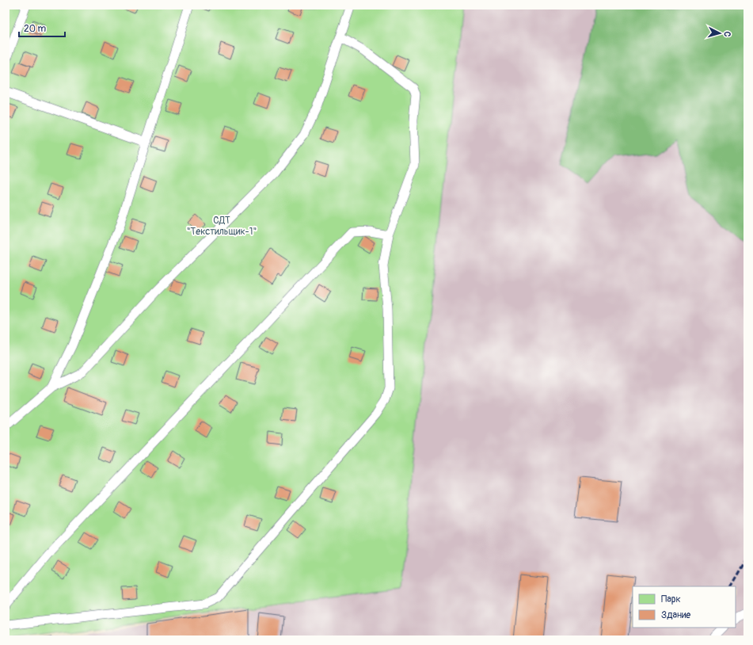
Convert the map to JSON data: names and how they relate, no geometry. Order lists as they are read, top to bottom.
{
  "parks": ["СДТ \"Текстильщик-1\""],
  "legend": ["Парк", "Здание"],
  "scale_bar": "20 m",
  "north": "right"
}
